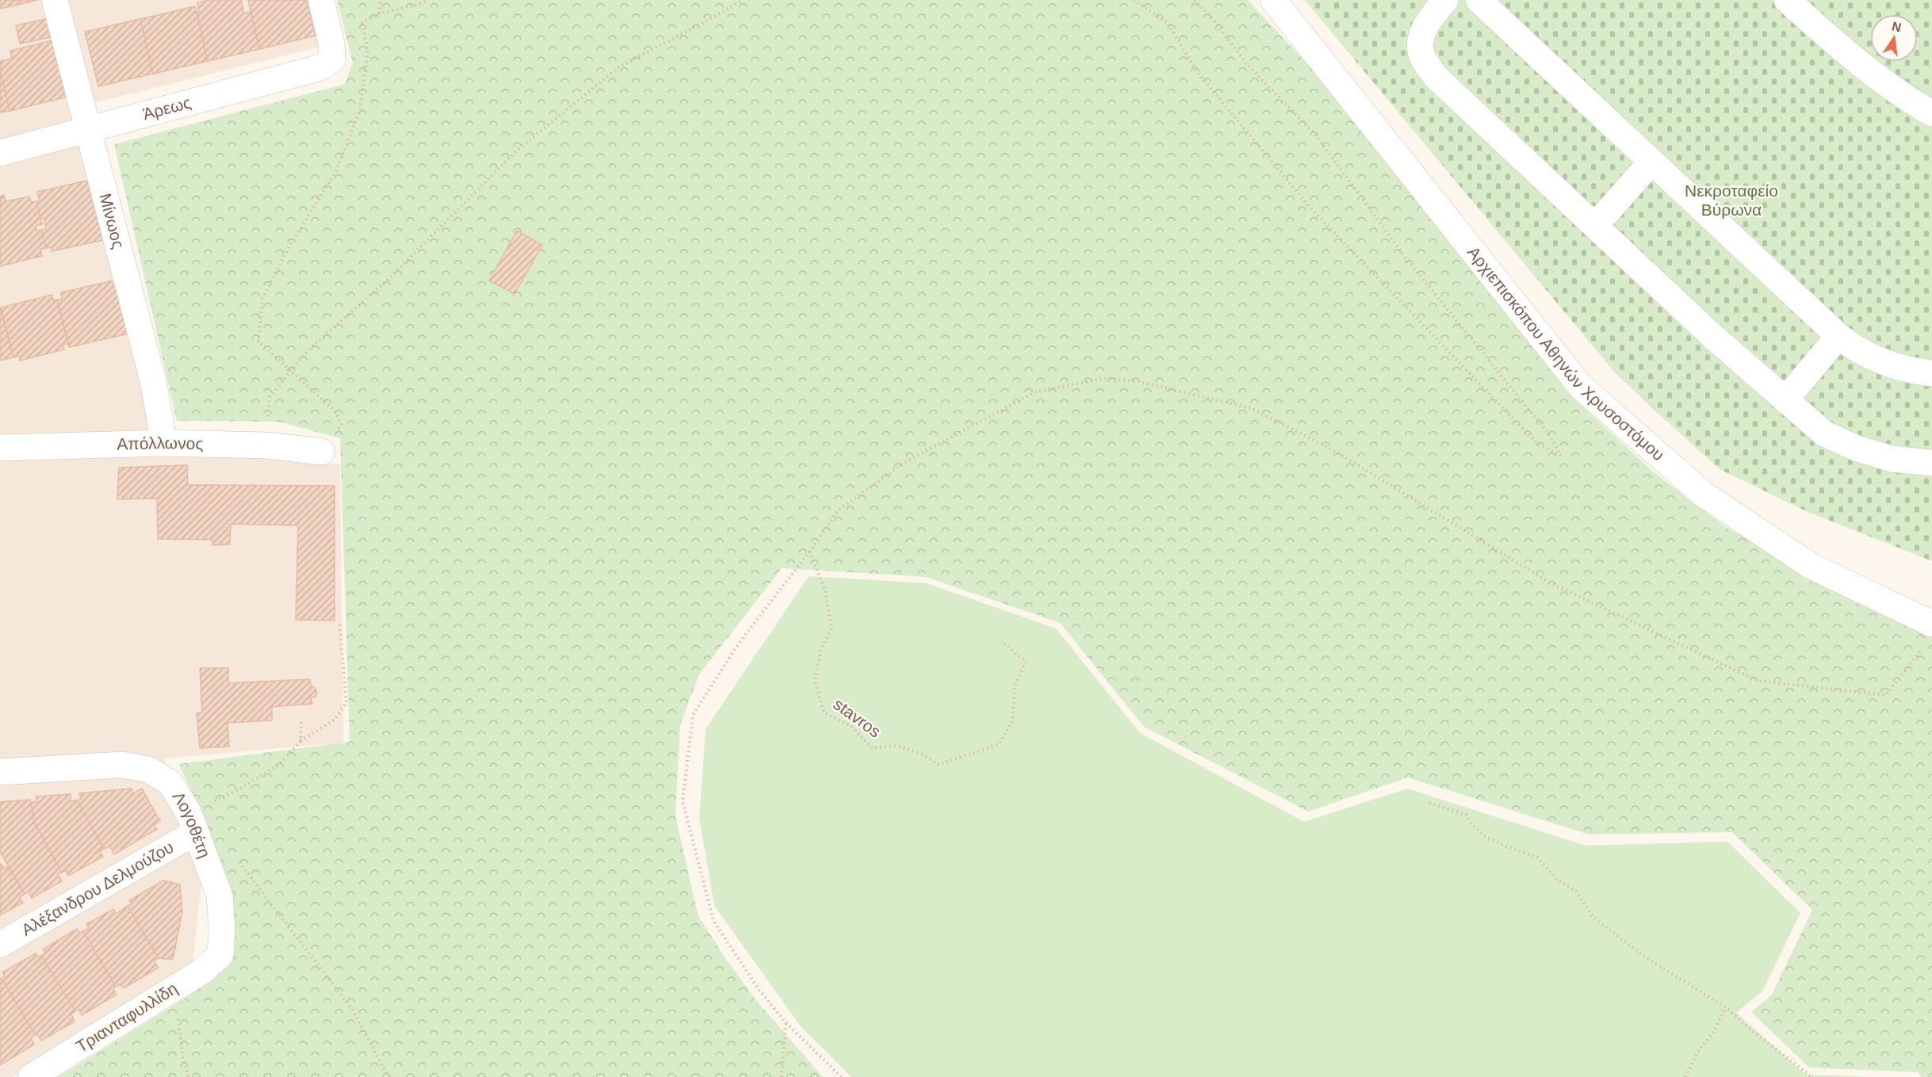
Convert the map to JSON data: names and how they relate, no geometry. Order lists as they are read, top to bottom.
{
  "streets": {
    "street": [
      "Άρεως",
      "Μίνωος",
      "Αρχιεπισκόπου Αθηνών Χρυσοστόμου",
      "Απόλλωνος",
      "Λογοθέτη",
      "Αλέξανδρου Δελμούζου",
      "Τριανταφυλλίδη"
    ],
    "path": ["stavros"]
  },
  "crossings": [
    ["Άρεως", "Μίνωος"],
    ["Μίνωος", "Απόλλωνος"],
    ["Λογοθέτη", "Αλέξανδρου Δελμούζου"],
    ["Λογοθέτη", "Τριανταφυλλίδη"]
  ],
  "parks": ["Νεκροταφείο Βύρωνα"],
  "north": "top"
}
